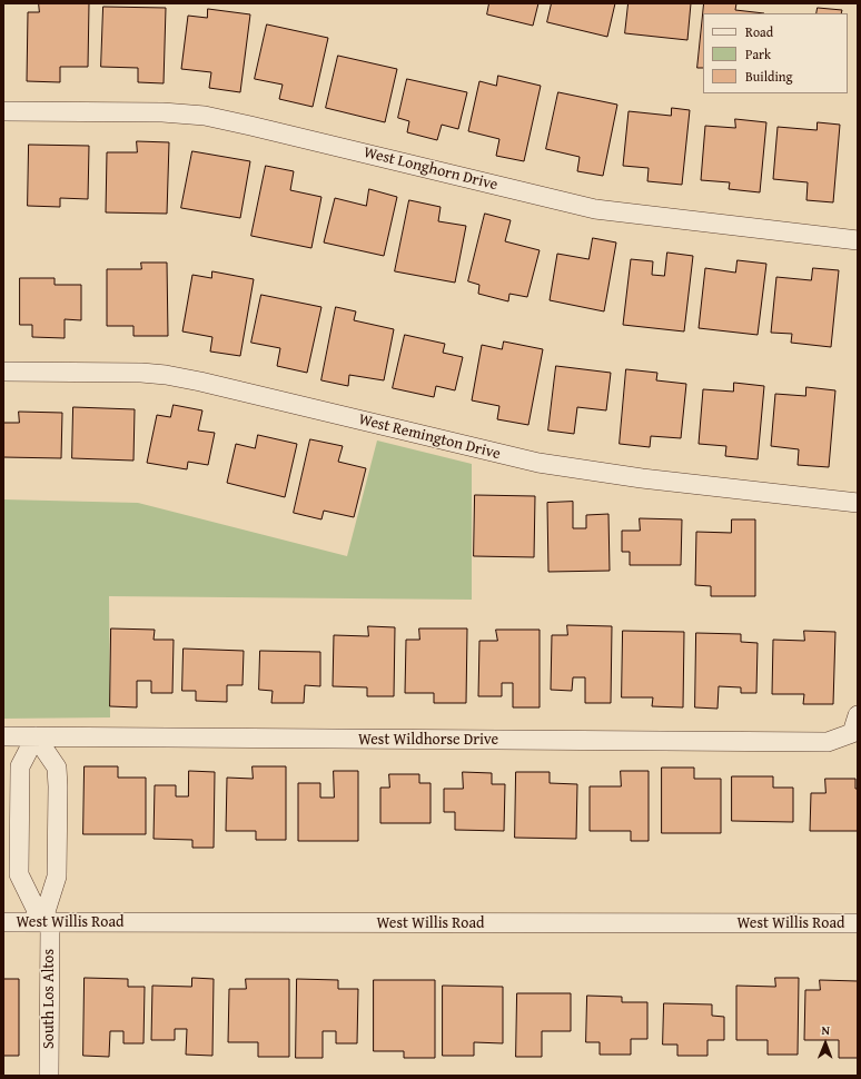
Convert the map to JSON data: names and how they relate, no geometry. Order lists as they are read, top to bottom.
{
  "streets": {
    "street": [
      "West Longhorn Drive",
      "West Remington Drive",
      "West Wildhorse Drive",
      "West Willis Road",
      "South Los Altos"
    ]
  },
  "crossings": [
    ["West Willis Road", "South Los Altos"]
  ],
  "legend": ["Road", "Park", "Building"],
  "north": "top"
}
